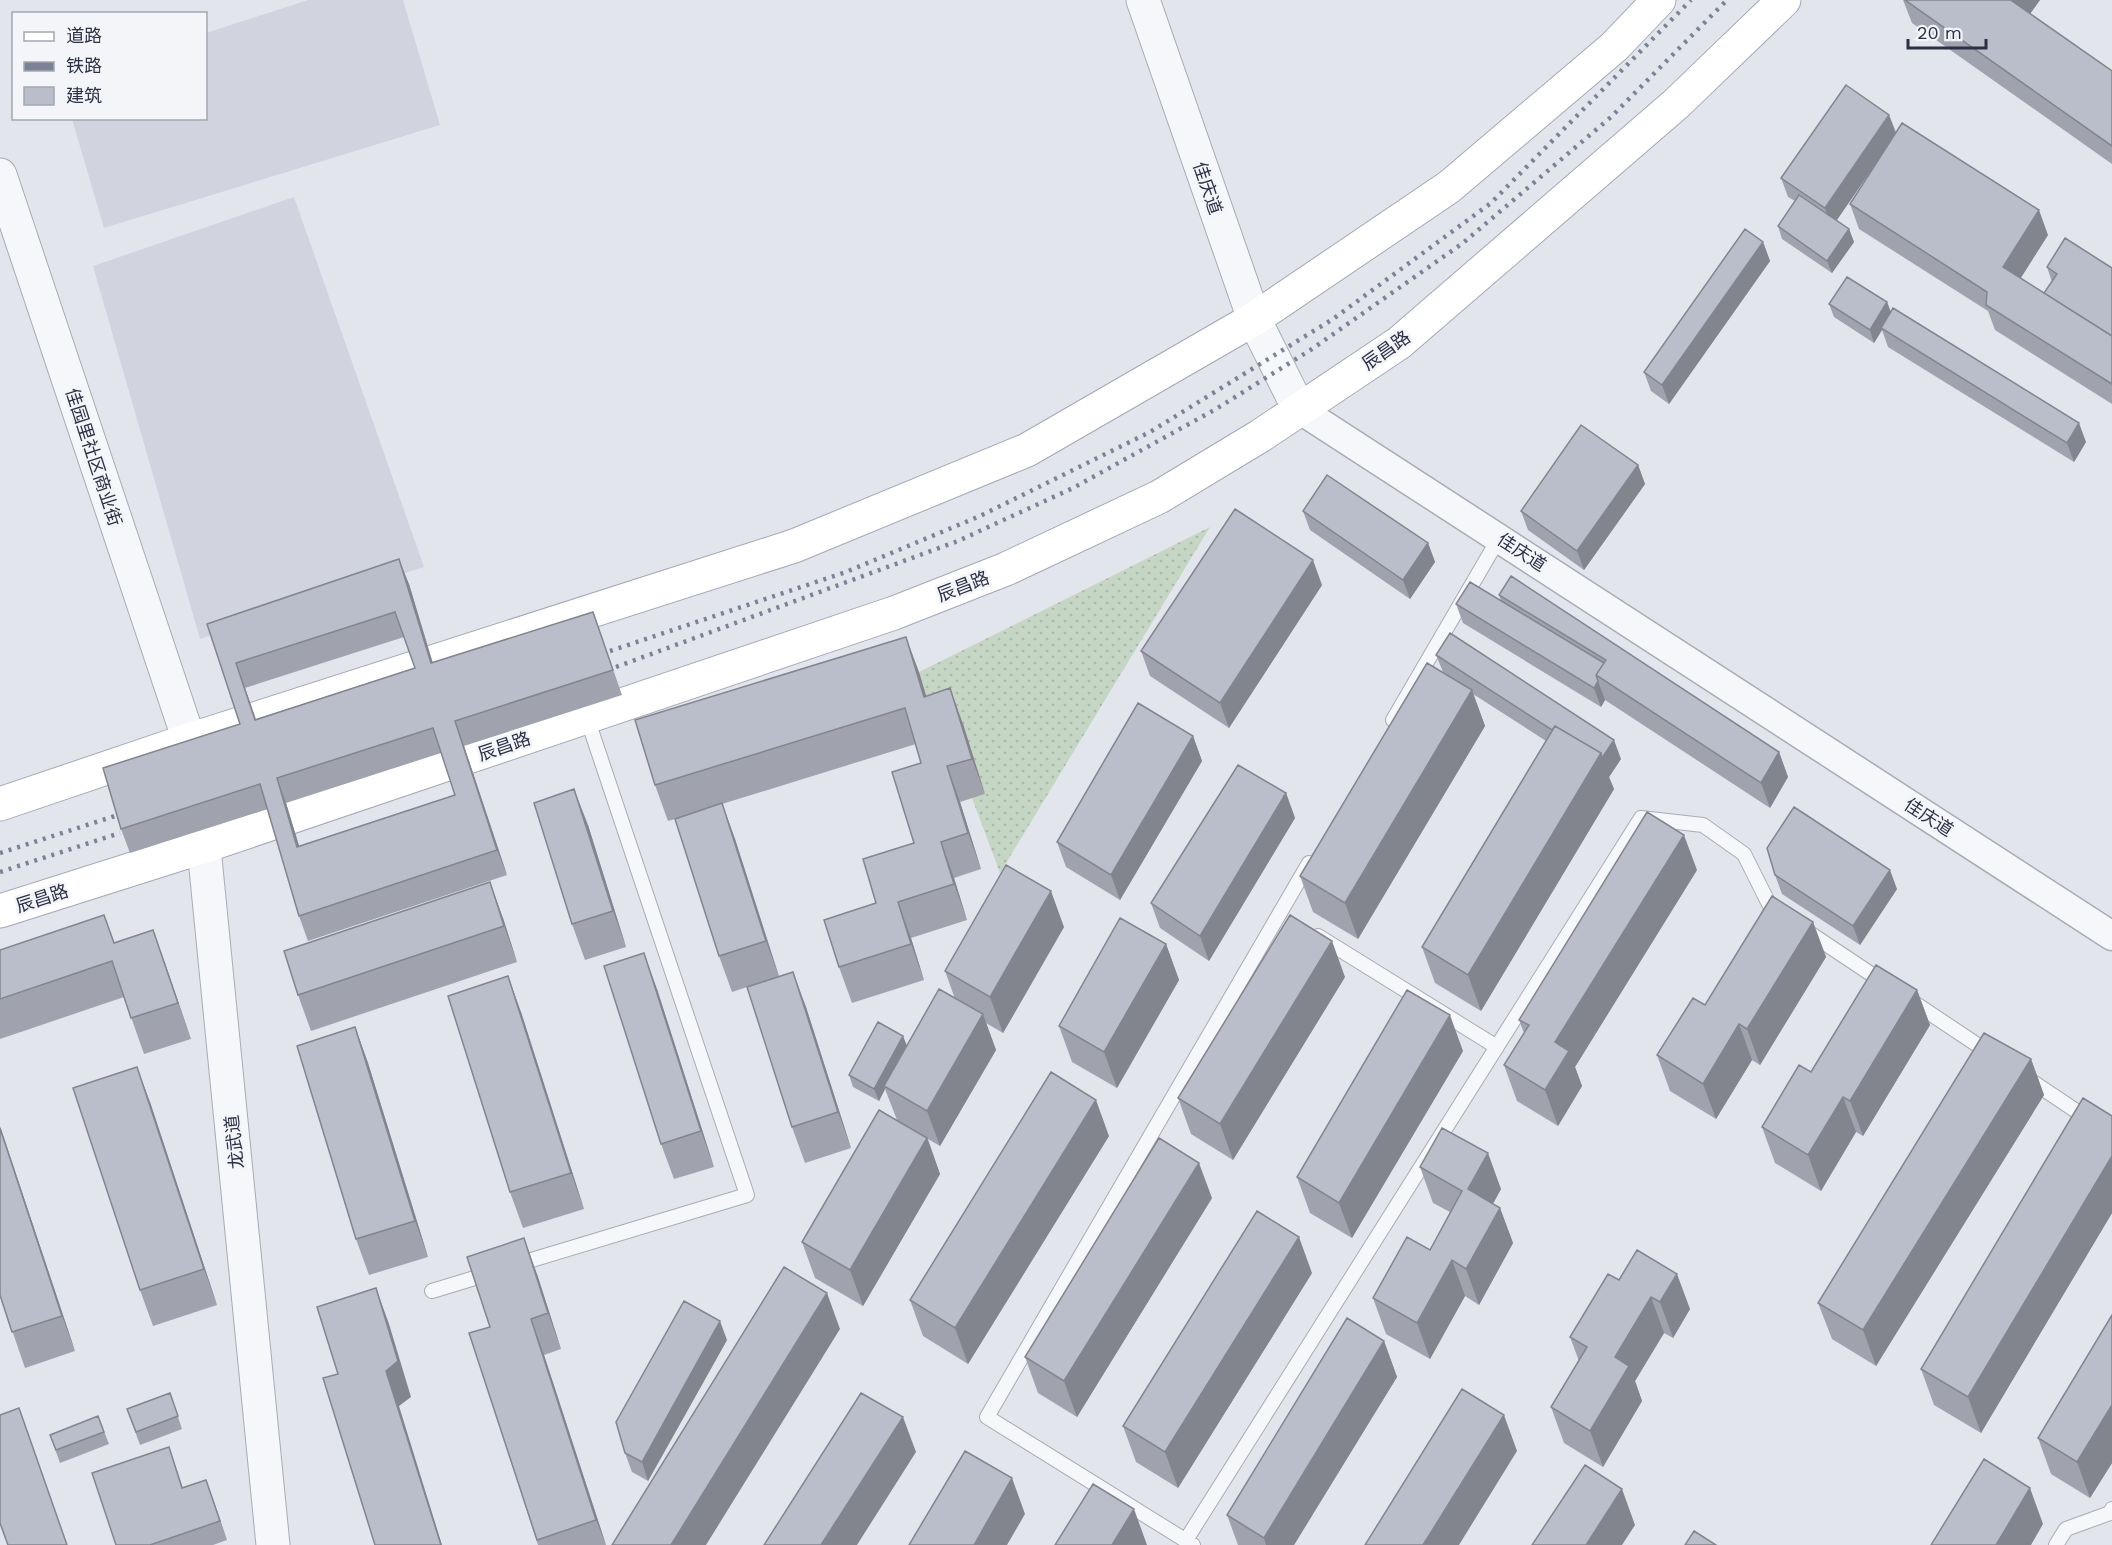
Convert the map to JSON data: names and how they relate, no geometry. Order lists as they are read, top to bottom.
{
  "streets": {
    "main road": ["辰昌路"],
    "street": ["佳庆道", "佳园里社区商业街", "龙武道"]
  },
  "crossings": [
    ["佳庆道", "辰昌路"],
    ["辰昌路", "龙武道"],
    ["佳园里社区商业街", "龙武道"]
  ],
  "legend": ["道路", "铁路", "建筑"],
  "scale_bar": "20 m"
}
